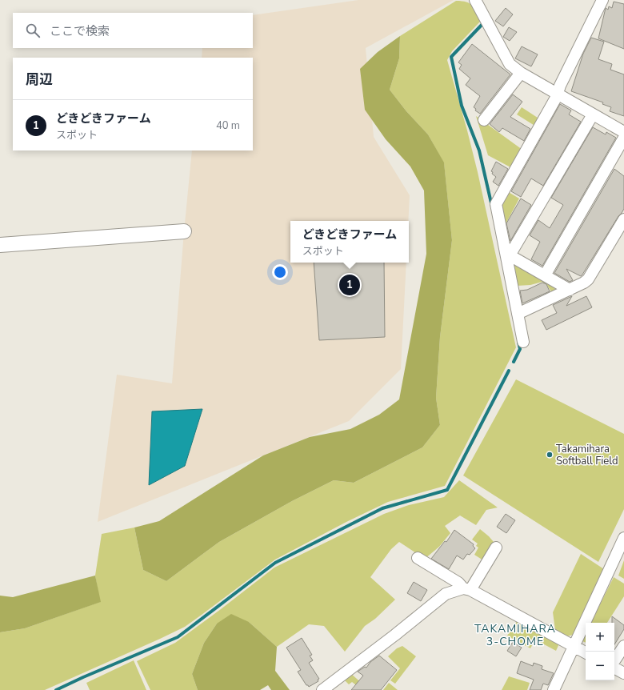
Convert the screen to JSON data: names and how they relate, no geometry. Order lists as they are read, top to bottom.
{
  "districts": ["TAKAMIHARA 3-CHOME"],
  "places": ["Takamihara Softball Field"],
  "page": {
    "search": "ここで検索",
    "heading": "周辺",
    "list": [
      {
        "mark": "1",
        "name": "どきどきファーム",
        "note": "スポット",
        "value": "40 m"
      }
    ],
    "popup": ["どきどきファーム", "スポット"],
    "pins": "1",
    "map_buttons": ["+", "−"]
  }
}
